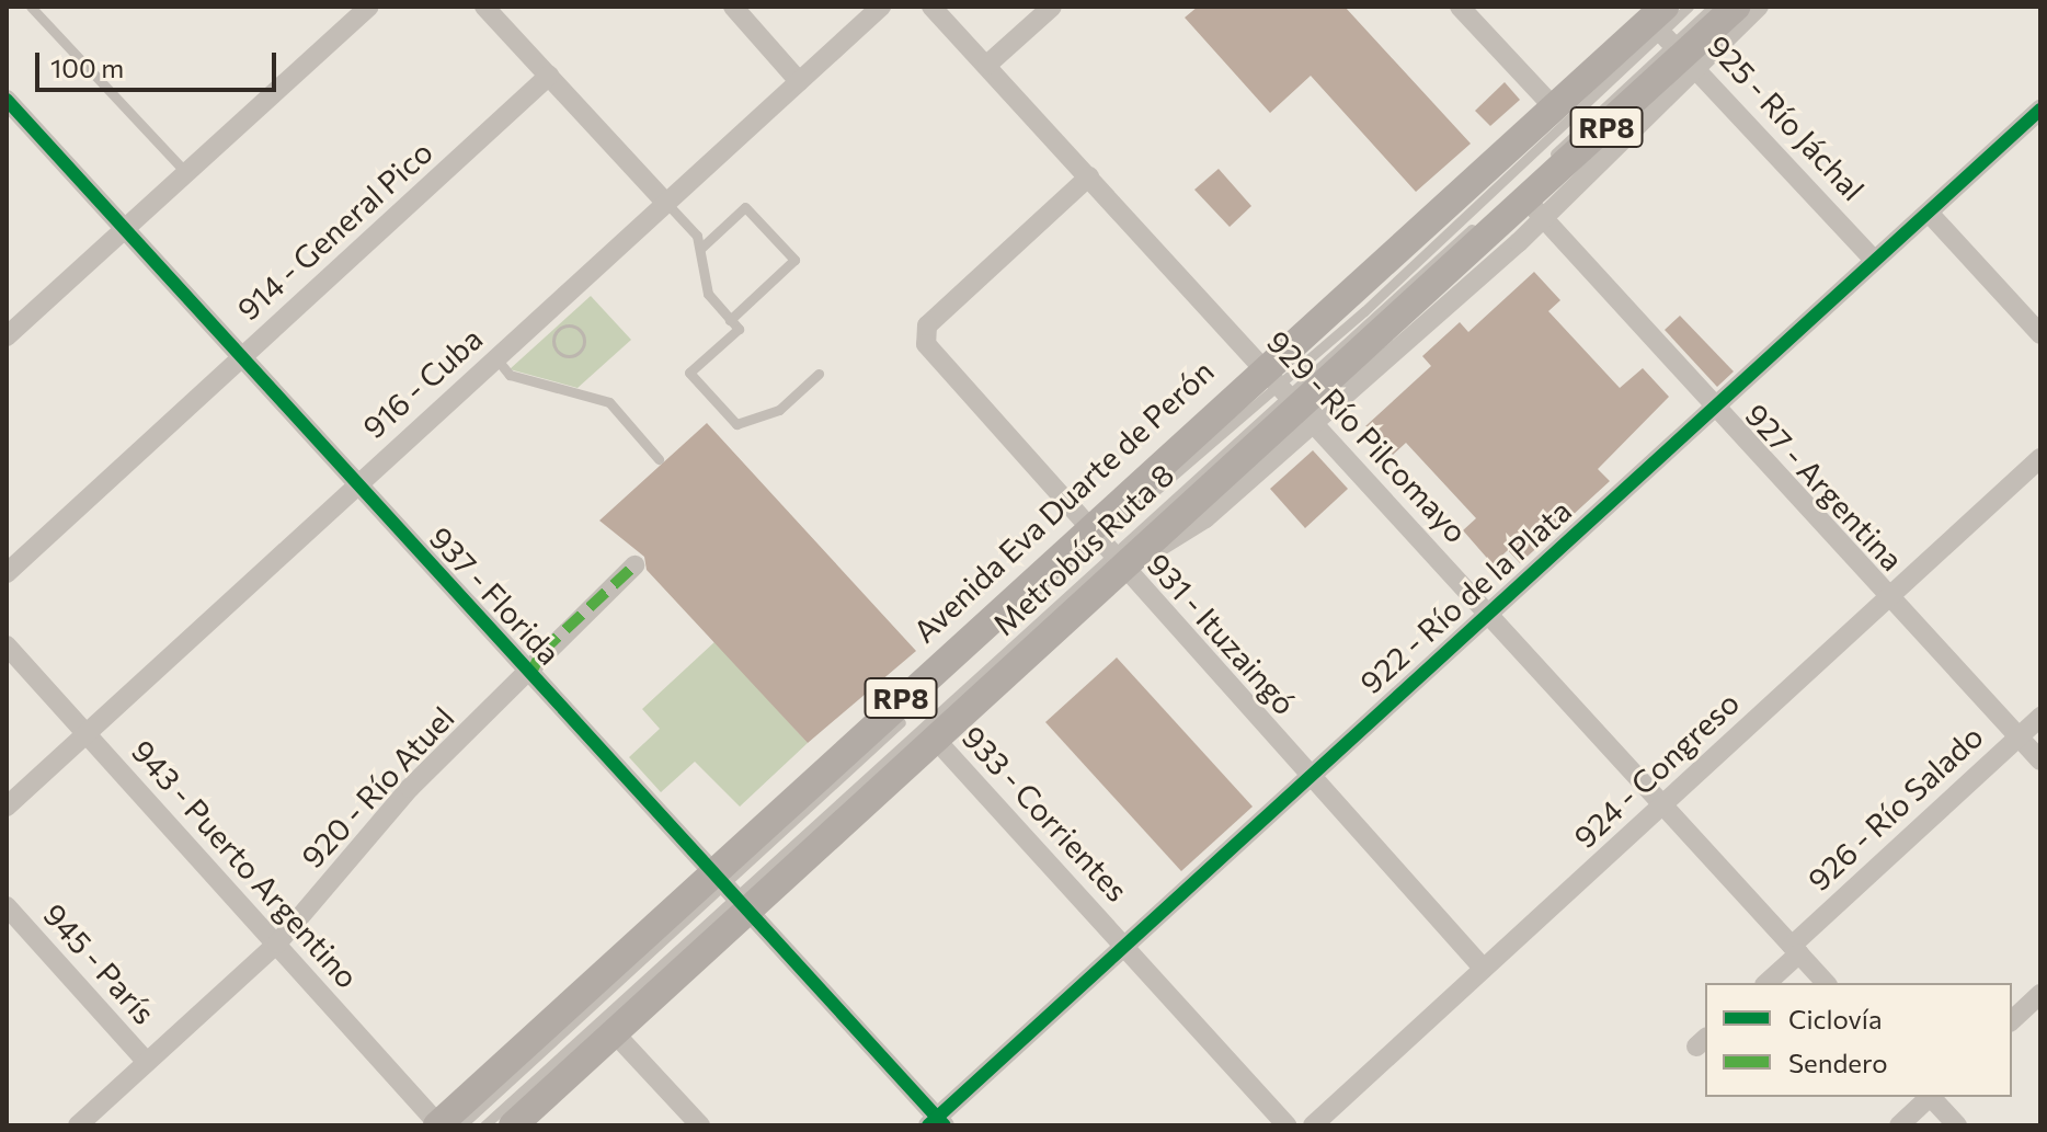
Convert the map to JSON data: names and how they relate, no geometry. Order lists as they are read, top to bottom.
{
  "streets": {
    "main road": ["RP8", "Avenida Eva Duarte de Perón"],
    "street": [
      "925 - Río Jáchal",
      "914 - General Pico",
      "916 - Cuba",
      "929 - Río Pilcomayo",
      "927 - Argentina",
      "937 - Florida",
      "922 - Río de la Plata",
      "931 - Ituzaingó",
      "924 - Congreso",
      "920 - Río Atuel",
      "926 - Río Salado",
      "933 - Corrientes",
      "943 - Puerto Argentino",
      "945 - París"
    ],
    "lane": ["Metrobús Ruta 8"]
  },
  "crossings": [
    ["925 - Río Jáchal", "Avenida Eva Duarte de Perón"],
    ["925 - Río Jáchal", "Metrobús Ruta 8"],
    ["925 - Río Jáchal", "922 - Río de la Plata"],
    ["914 - General Pico", "937 - Florida"],
    ["916 - Cuba", "937 - Florida"],
    ["916 - Cuba", "943 - Puerto Argentino"],
    ["929 - Río Pilcomayo", "Avenida Eva Duarte de Perón"],
    ["929 - Río Pilcomayo", "Metrobús Ruta 8"],
    ["929 - Río Pilcomayo", "922 - Río de la Plata"],
    ["929 - Río Pilcomayo", "931 - Ituzaingó"],
    ["929 - Río Pilcomayo", "924 - Congreso"],
    ["929 - Río Pilcomayo", "926 - Río Salado"],
    ["927 - Argentina", "Avenida Eva Duarte de Perón"],
    ["927 - Argentina", "922 - Río de la Plata"],
    ["927 - Argentina", "924 - Congreso"],
    ["927 - Argentina", "926 - Río Salado"],
    ["Avenida Eva Duarte de Perón", "Metrobús Ruta 8"],
    ["Avenida Eva Duarte de Perón", "937 - Florida"],
    ["Avenida Eva Duarte de Perón", "931 - Ituzaingó"],
    ["Avenida Eva Duarte de Perón", "933 - Corrientes"],
    ["Avenida Eva Duarte de Perón", "943 - Puerto Argentino"],
    ["Metrobús Ruta 8", "937 - Florida"],
    ["Metrobús Ruta 8", "931 - Ituzaingó"],
    ["937 - Florida", "922 - Río de la Plata"],
    ["937 - Florida", "920 - Río Atuel"],
    ["922 - Río de la Plata", "931 - Ituzaingó"],
    ["922 - Río de la Plata", "933 - Corrientes"],
    ["931 - Ituzaingó", "924 - Congreso"],
    ["920 - Río Atuel", "943 - Puerto Argentino"],
    ["920 - Río Atuel", "945 - París"]
  ],
  "legend": ["Ciclovía", "Sendero"],
  "scale_bar": "100 m"
}
